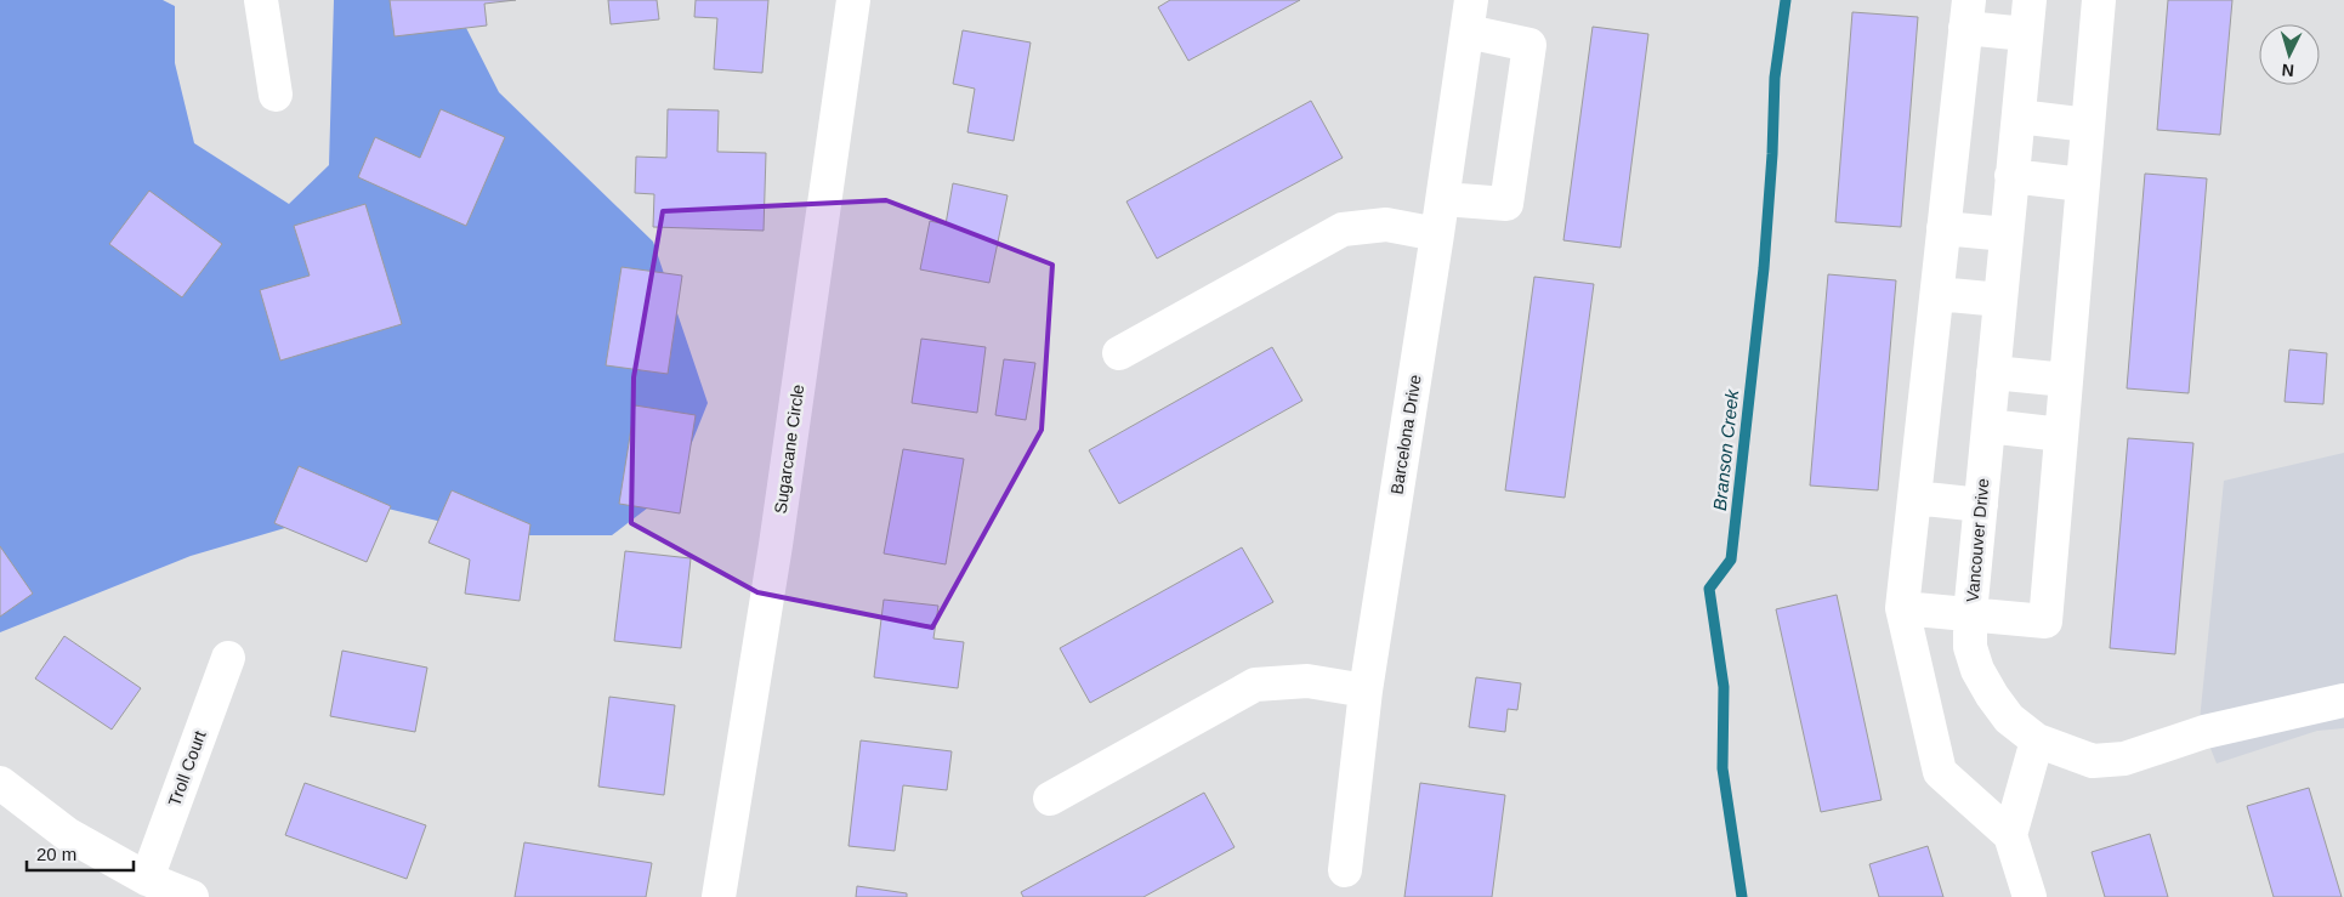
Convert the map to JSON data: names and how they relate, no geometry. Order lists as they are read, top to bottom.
{
  "streets": {
    "street": [
      "Barcelona Drive",
      "Sugarcane Circle",
      "Vancouver Drive",
      "Troll Court"
    ]
  },
  "water": ["Branson Creek"],
  "scale_bar": "20 m",
  "north": "bottom"
}
